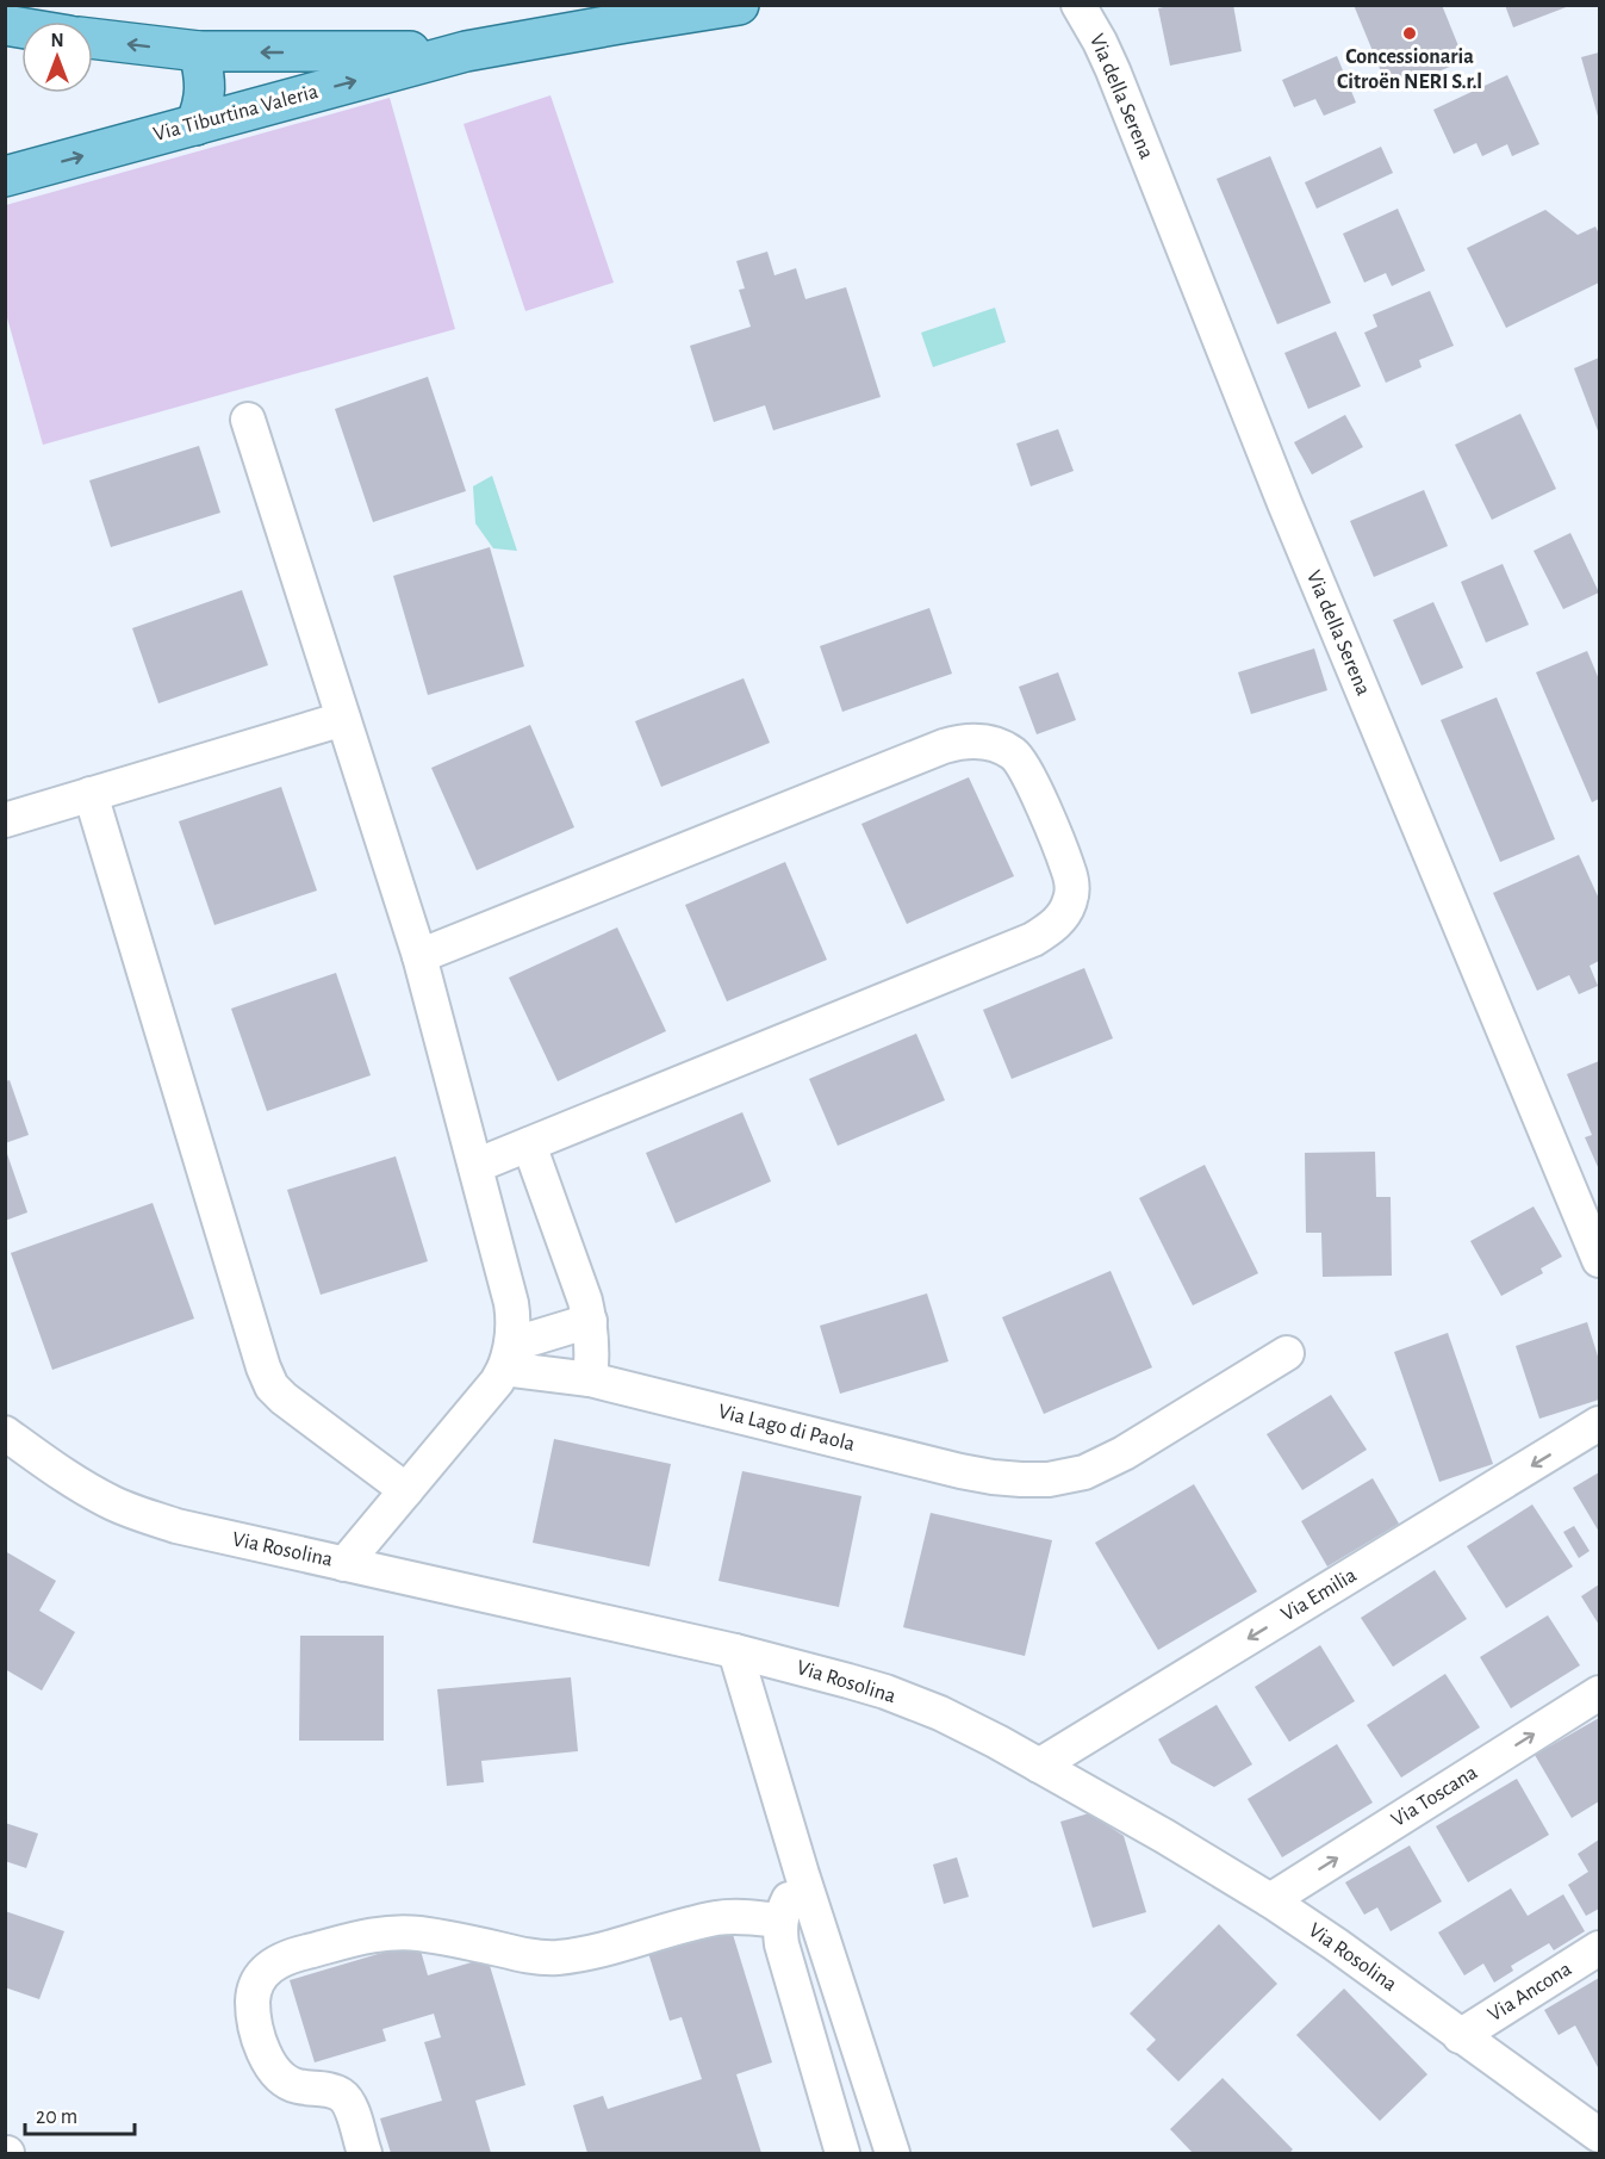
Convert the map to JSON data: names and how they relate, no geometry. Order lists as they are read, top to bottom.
{
  "streets": {
    "main road": ["Via Tiburtina Valeria"],
    "street": [
      "Via della Serena",
      "Via Lago di Paola",
      "Via Rosolina",
      "Via Emilia",
      "Via Toscana",
      "Via Ancona"
    ]
  },
  "crossings": [
    ["Via Rosolina", "Via Emilia"],
    ["Via Rosolina", "Via Toscana"],
    ["Via Rosolina", "Via Ancona"]
  ],
  "one_way": ["Via Emilia", "Via Toscana"],
  "places": ["Concessionaria Citroën NERI S.r.l"],
  "scale_bar": "20 m",
  "north": "top"
}
